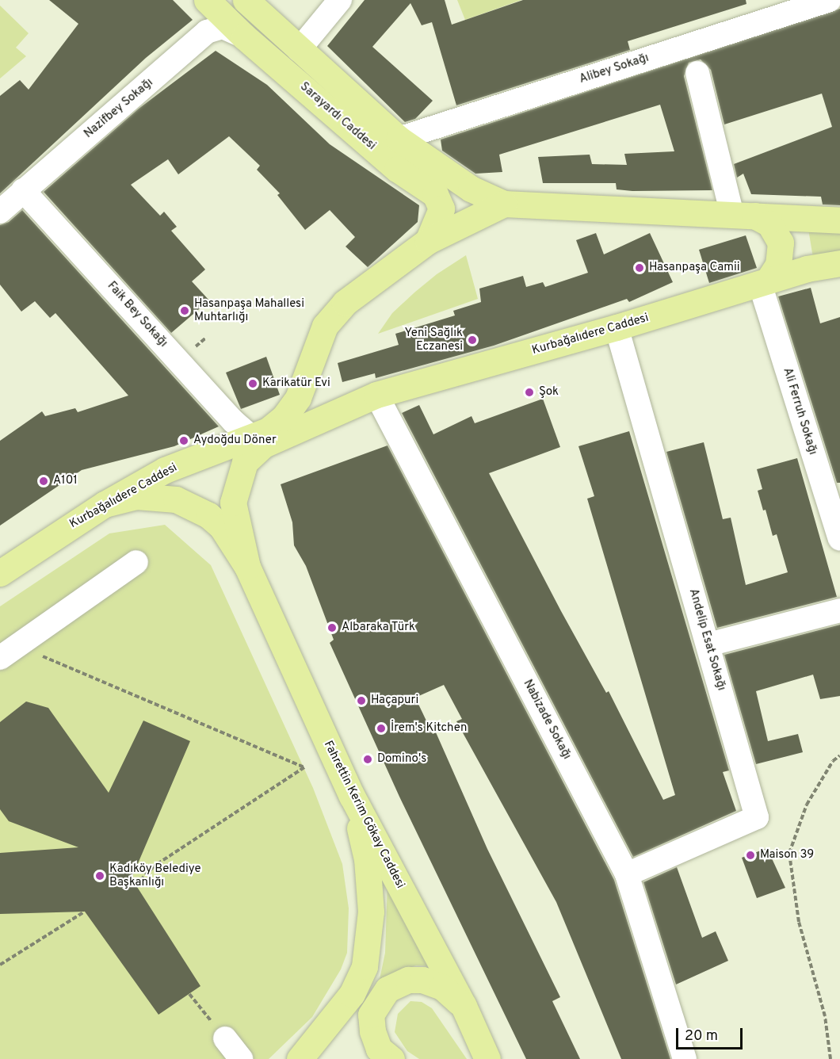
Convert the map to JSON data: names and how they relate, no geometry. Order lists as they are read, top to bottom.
{
  "streets": {
    "main road": ["Sarayardı Caddesi", "Kurbağalıdere Caddesi", "Fahrettin Kerim Gökay Caddesi"],
    "street": [
      "Alibey Sokağı",
      "Nazifbey Sokağı",
      "Faik Bey Sokağı",
      "Ali Ferruh Sokağı",
      "Andelip Esat Sokağı",
      "Nabizade Sokağı"
    ]
  },
  "crossings": [
    ["Alibey Sokağı", "Sarayardı Caddesi"],
    ["Nazifbey Sokağı", "Sarayardı Caddesi"],
    ["Nazifbey Sokağı", "Faik Bey Sokağı"],
    ["Sarayardı Caddesi", "Kurbağalıdere Caddesi"],
    ["Faik Bey Sokağı", "Kurbağalıdere Caddesi"],
    ["Kurbağalıdere Caddesi", "Ali Ferruh Sokağı"],
    ["Kurbağalıdere Caddesi", "Andelip Esat Sokağı"],
    ["Kurbağalıdere Caddesi", "Nabizade Sokağı"],
    ["Kurbağalıdere Caddesi", "Fahrettin Kerim Gökay Caddesi"],
    ["Andelip Esat Sokağı", "Nabizade Sokağı"]
  ],
  "places": [
    "Hasanpaşa Camii",
    "Hasanpaşa Mahallesi Muhtarlığı",
    "Yeni Sağlık Eczanesi",
    "Karikatür Evi",
    "Şok",
    "Aydoğdu Döner",
    "A101",
    "Albaraka Türk",
    "Haçapuri",
    "İrem's Kitchen",
    "Domino's",
    "Maison 39",
    "Kadıköy Belediye Başkanlığı"
  ],
  "scale_bar": "20 m"
}
